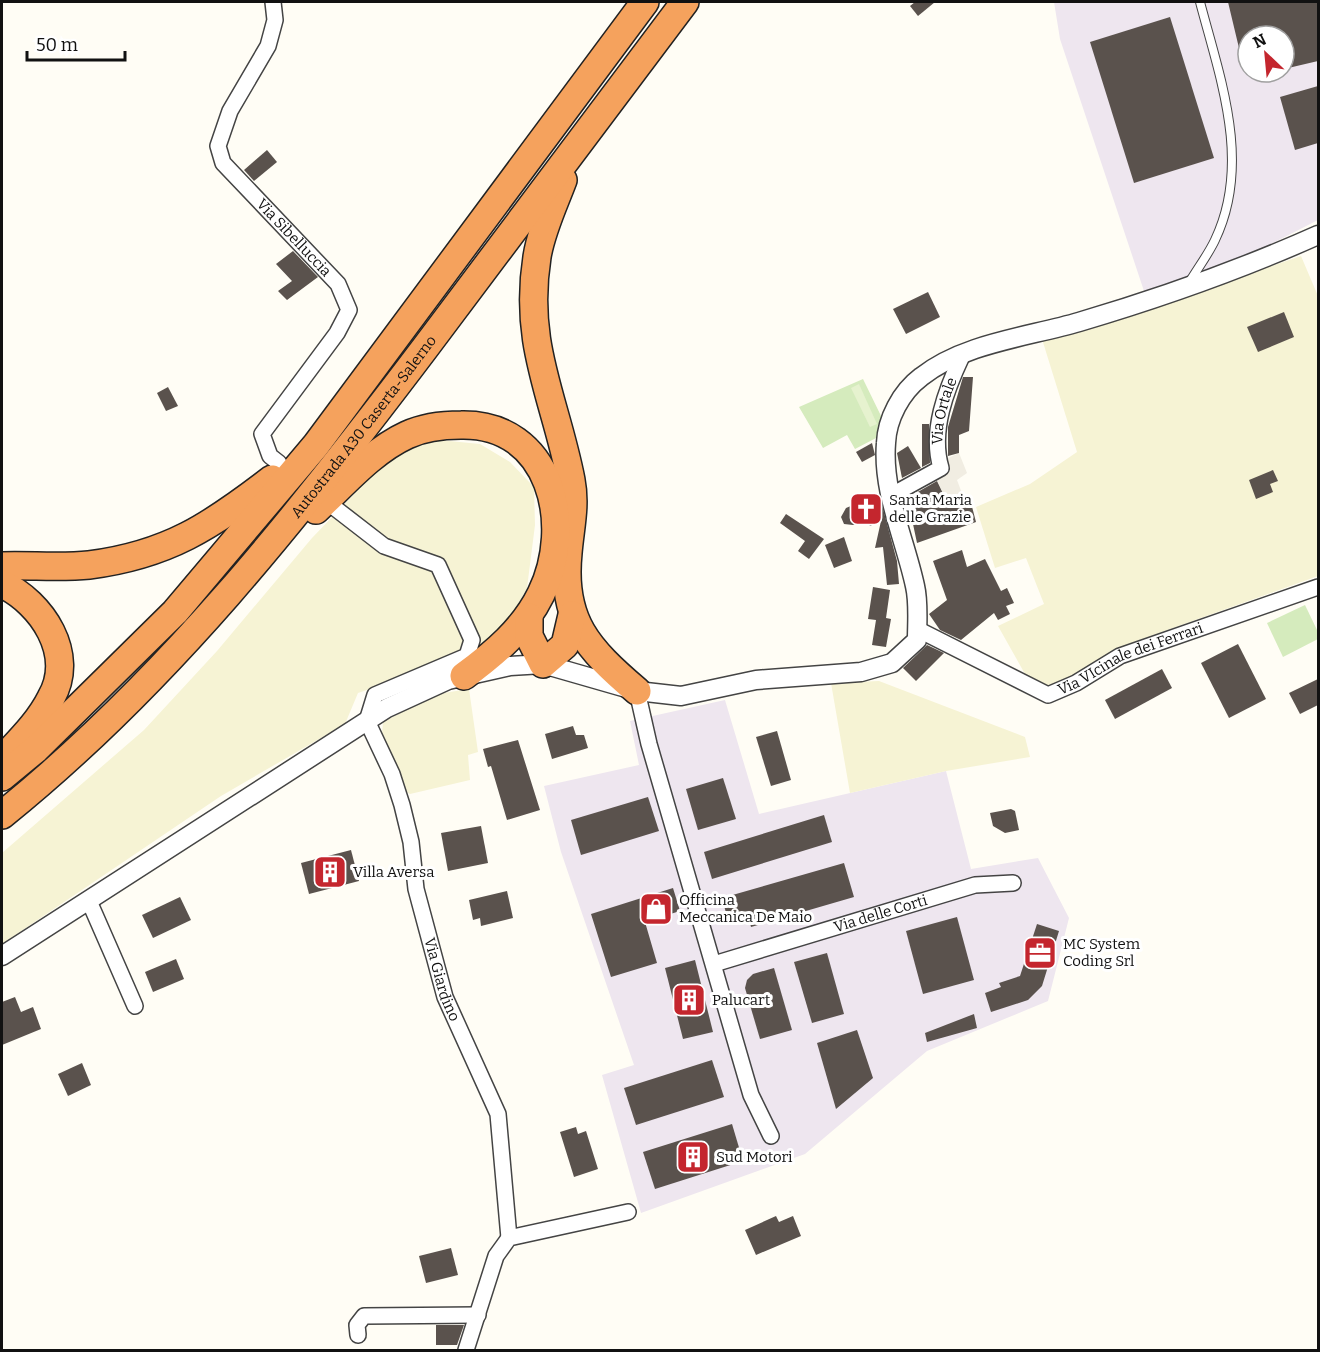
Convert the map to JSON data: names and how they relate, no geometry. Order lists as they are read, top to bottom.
{
  "streets": {
    "highway": ["Autostrada A30 Caserta-Salerno"],
    "street": [
      "Via Sibelluccia",
      "Via Ortale",
      "Via VIcinale dei Ferrari",
      "Via delle Corti",
      "Via Giardino"
    ]
  },
  "places": {
    "church": ["Santa Maria delle Grazie"],
    "building": ["Villa Aversa", "Palucart", "Sud Motori"],
    "shop": ["Officina Meccanica De Maio"],
    "office": ["MC System Coding Srl"]
  },
  "scale_bar": "50 m",
  "north": "top left"
}
